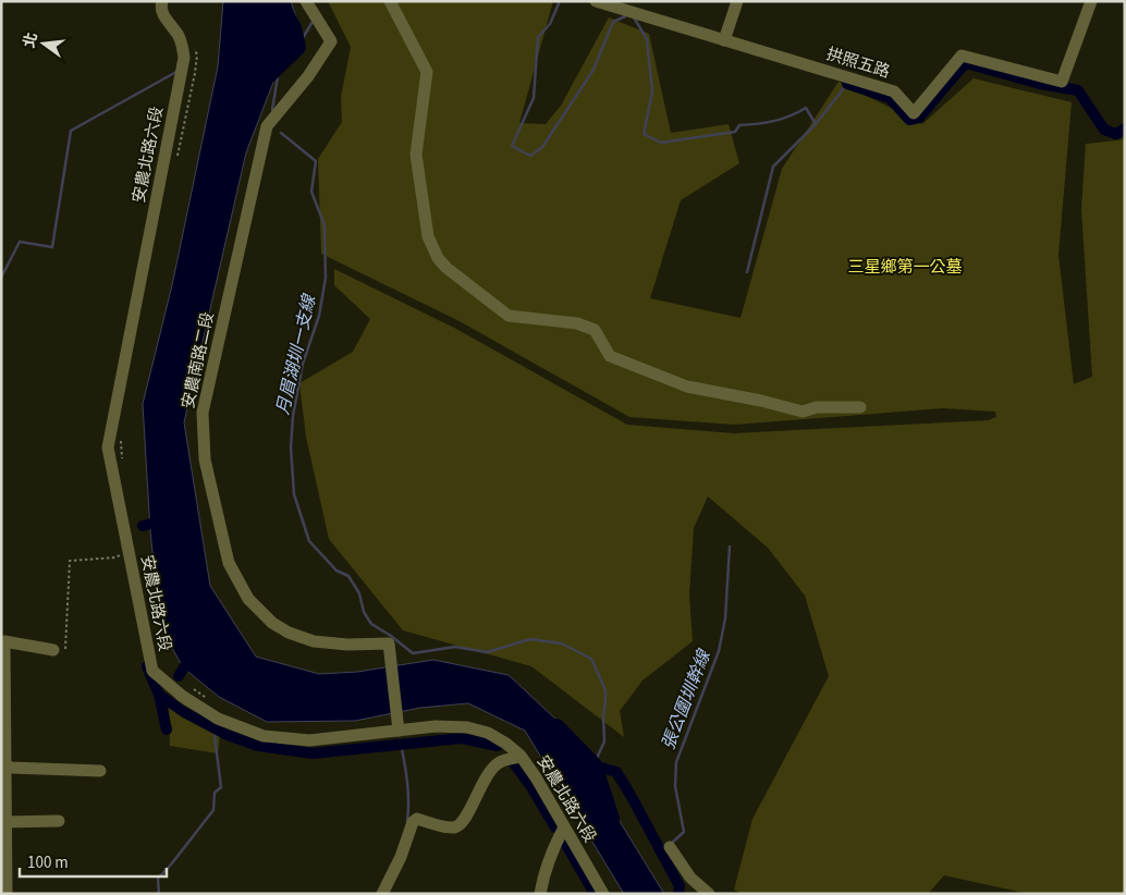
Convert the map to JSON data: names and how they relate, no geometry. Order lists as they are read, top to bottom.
{
  "streets": {
    "street": ["拱照五路", "安農北路六段", "安農南路二段"]
  },
  "crossings": [
    ["安農北路六段", "安農南路二段"]
  ],
  "water": ["月眉湖圳一支線", "張公圍圳幹線"],
  "parks": ["三星鄉第一公墓"],
  "scale_bar": "100 m",
  "north": "left"
}
